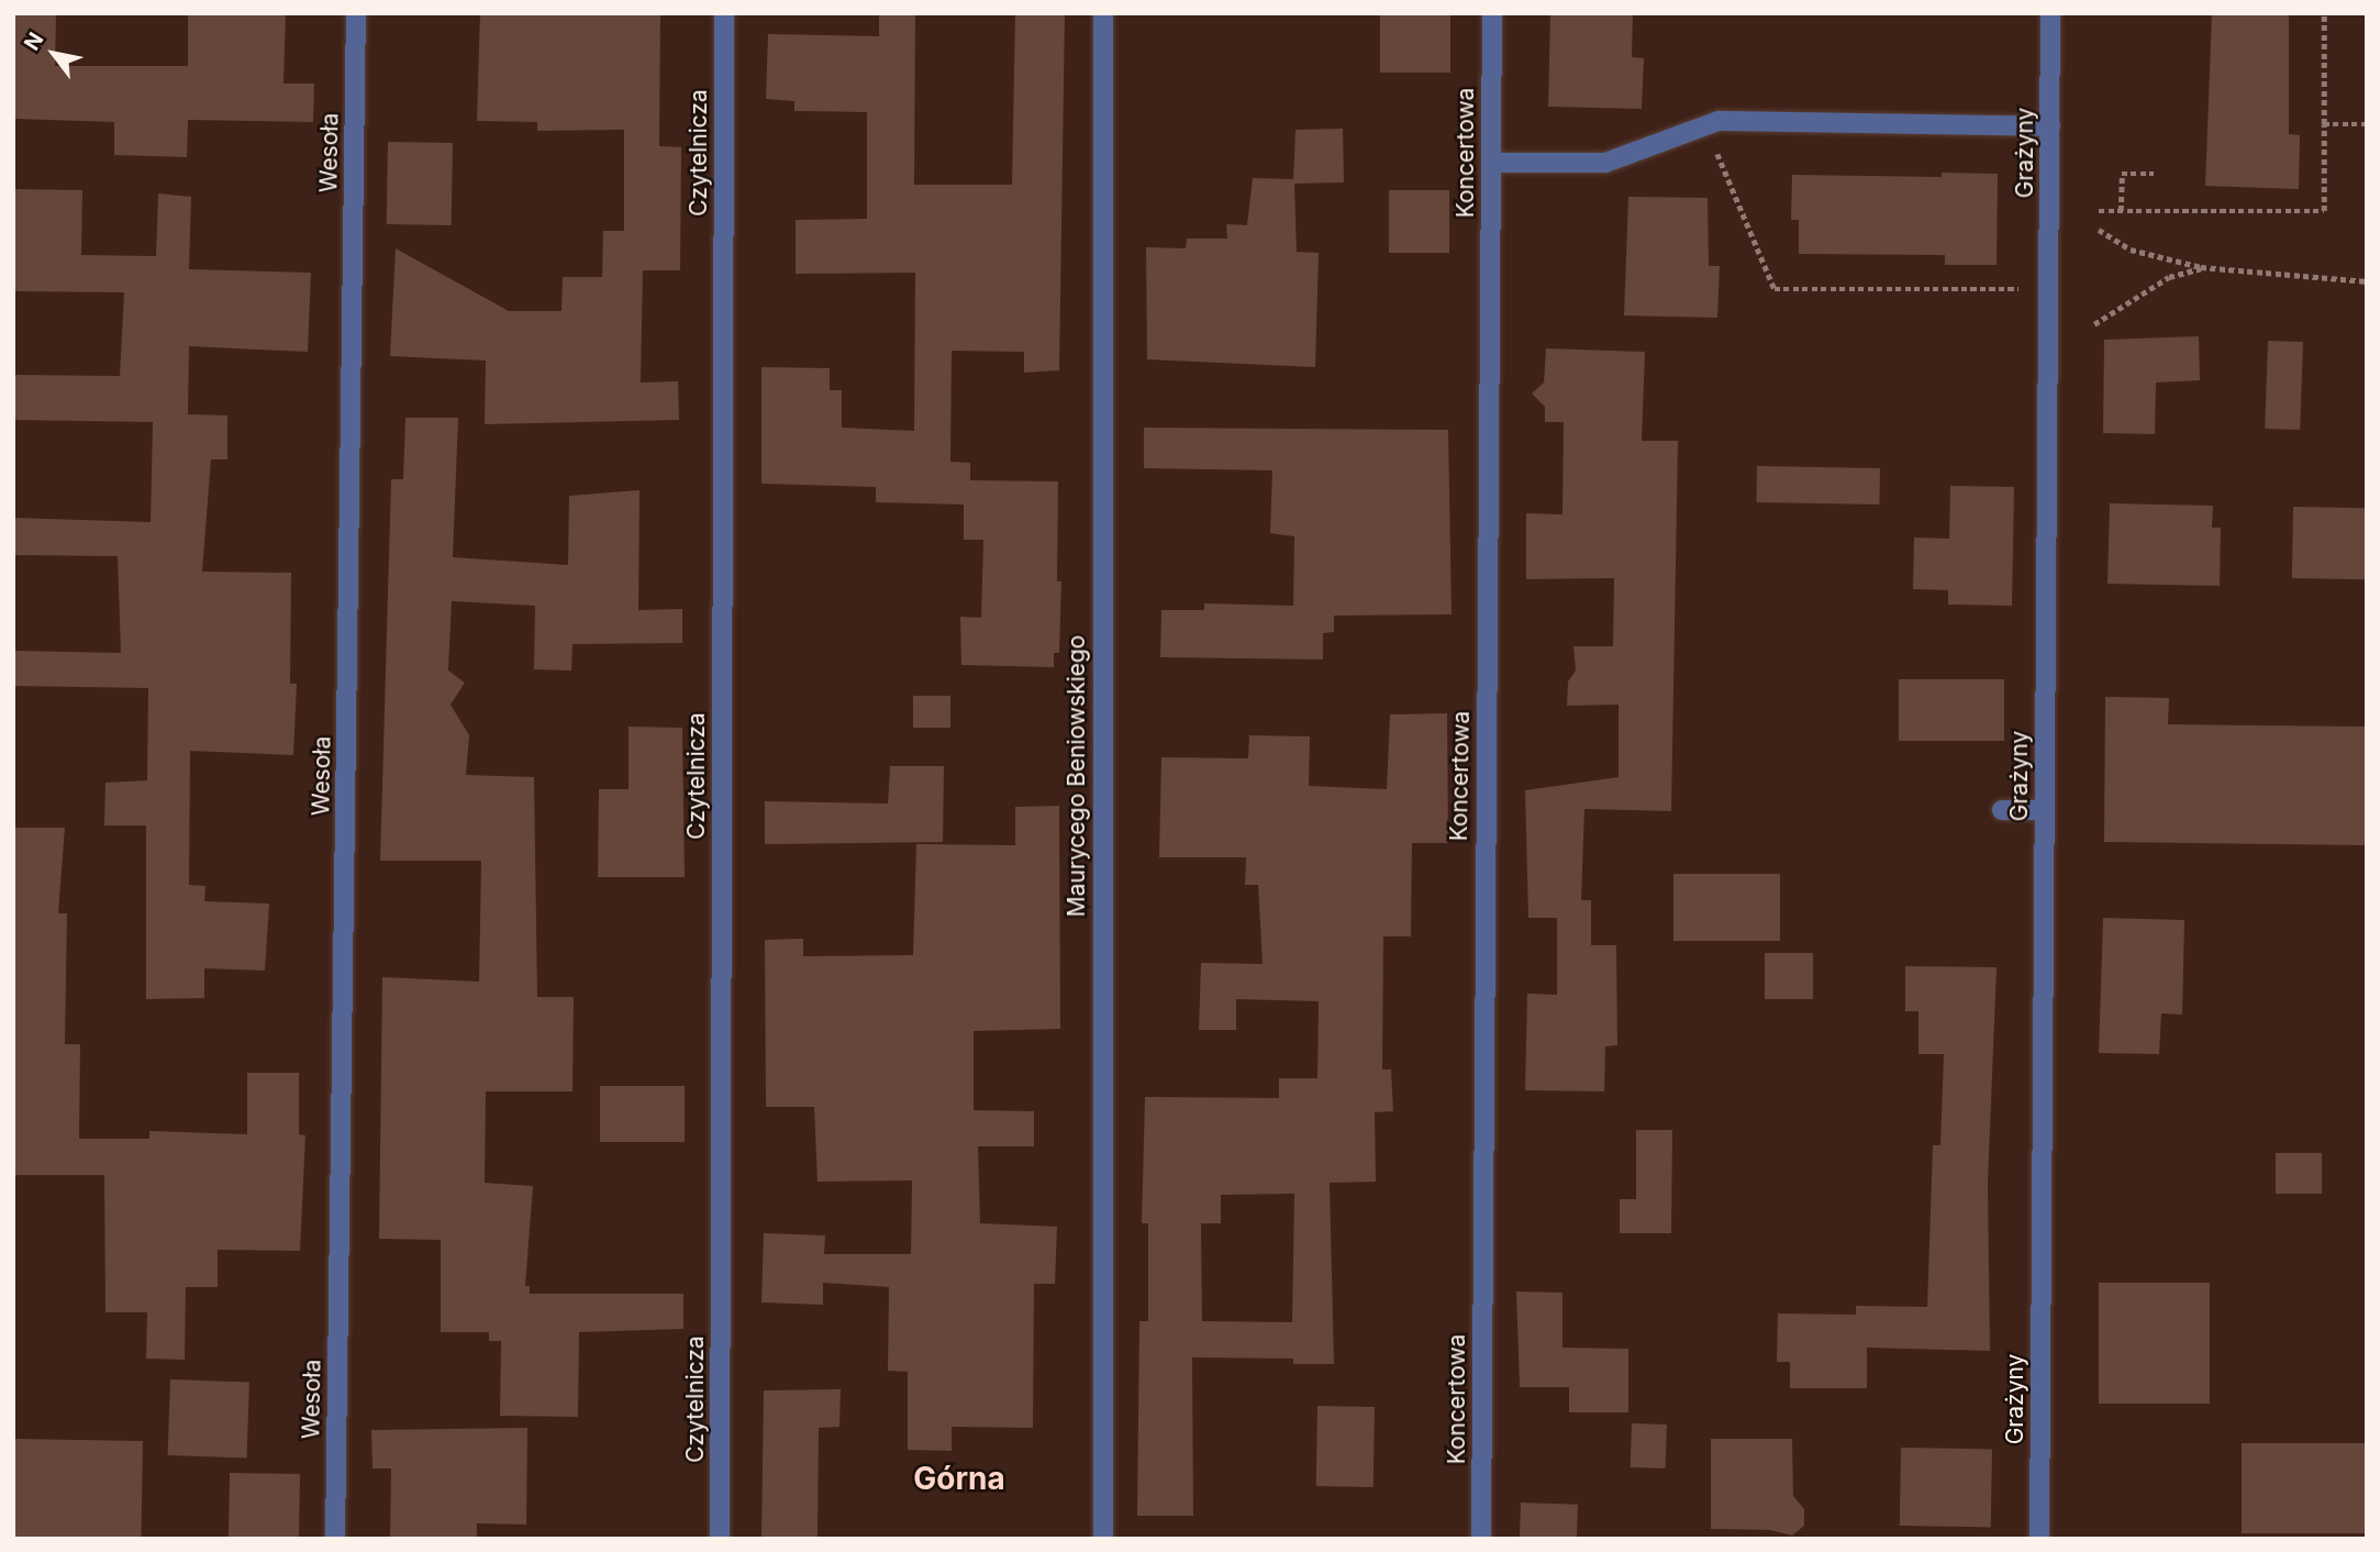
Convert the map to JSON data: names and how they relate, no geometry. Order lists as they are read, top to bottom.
{
  "streets": {
    "street": [
      "Wesoła",
      "Czytelnicza",
      "Koncertowa",
      "Grażyny",
      "Maurycego Beniowskiego"
    ]
  },
  "districts": ["Górna"],
  "north": "top left"
}
